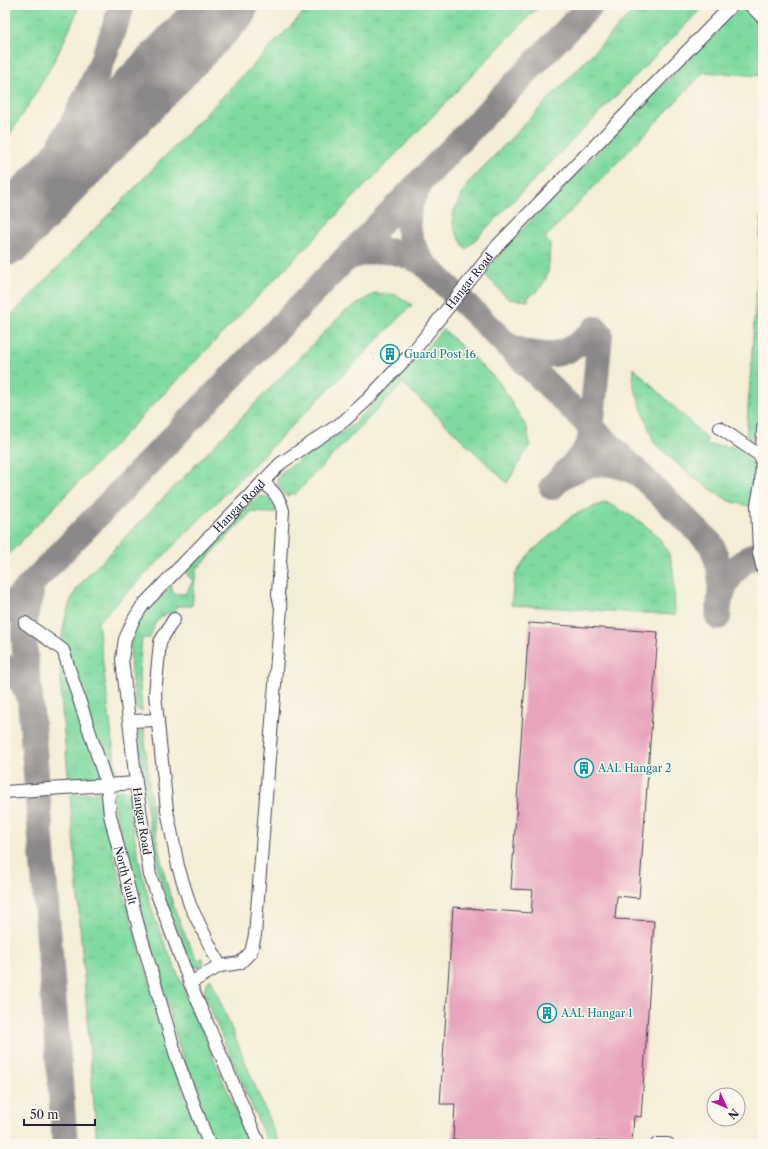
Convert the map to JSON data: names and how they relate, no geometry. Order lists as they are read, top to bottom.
{
  "streets": {
    "street": ["Hangar Road", "North Vault"]
  },
  "places": {
    "building": ["Guard Post 16", "AAL Hangar 2", "AAL Hangar 1"]
  },
  "scale_bar": "50 m",
  "north": "bottom right"
}
